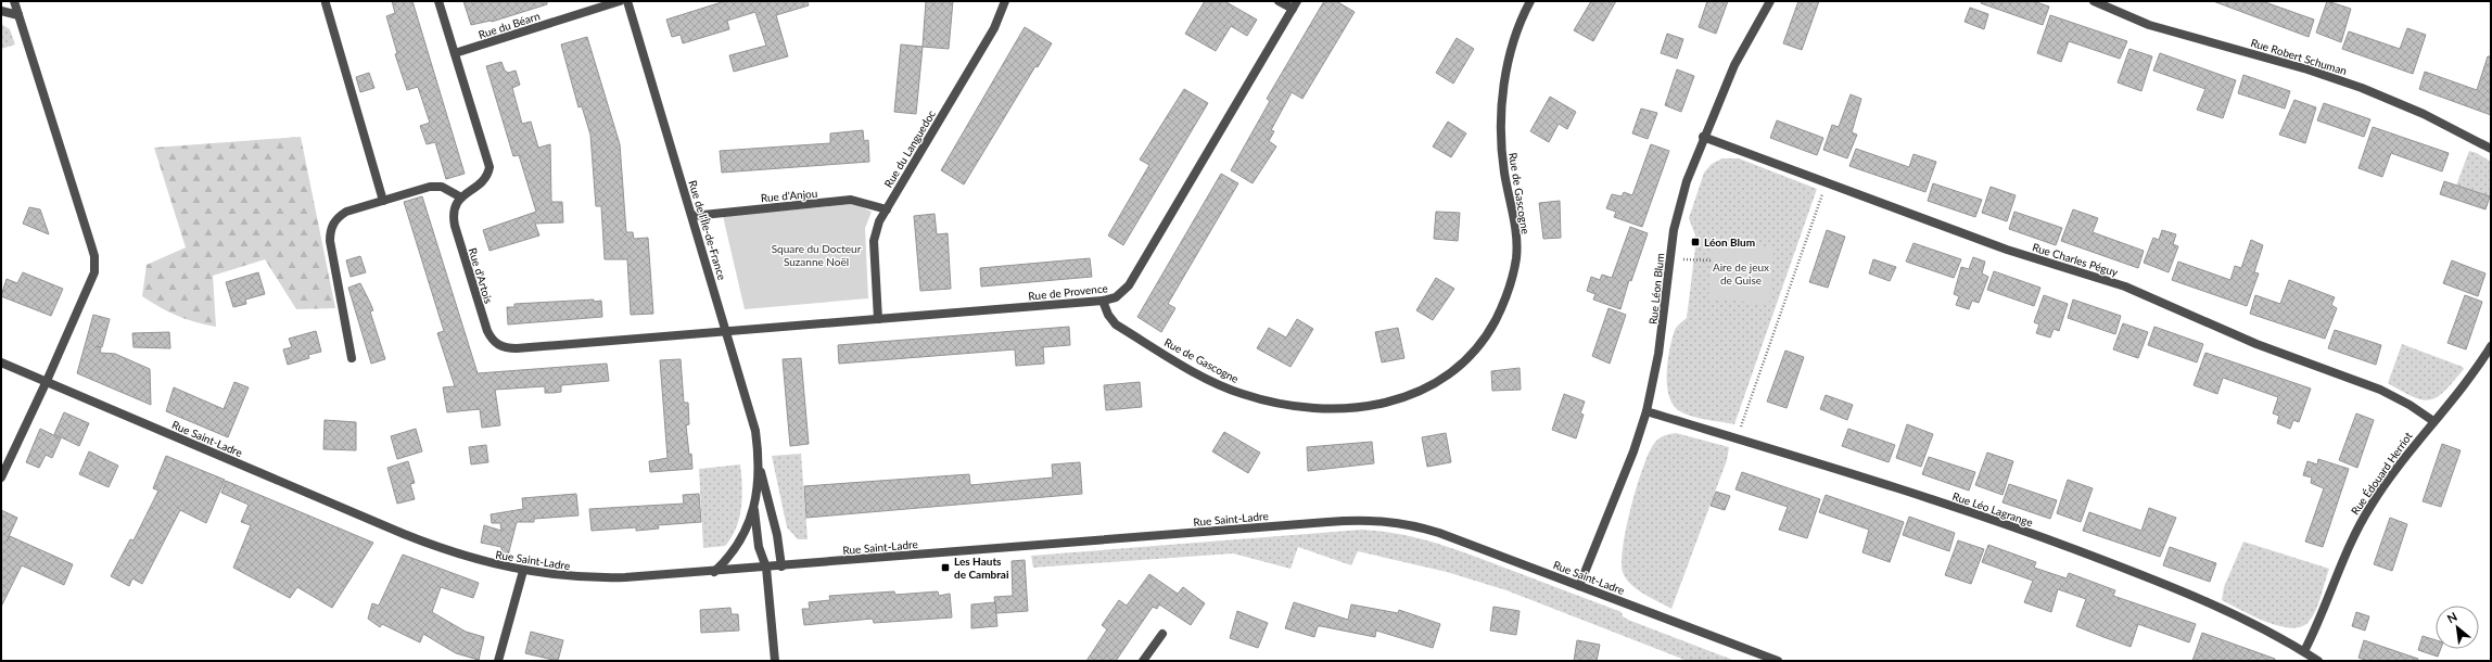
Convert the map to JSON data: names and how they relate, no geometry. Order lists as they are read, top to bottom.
{
  "streets": {
    "street": [
      "Rue du Béarn",
      "Rue Robert Schuman",
      "Rue du Languedoc",
      "Rue de Gascogne",
      "Rue d'Anjou",
      "Rue de l'Île-de-France",
      "Rue Charles Péguy",
      "Rue d'Artois",
      "Rue Léon Blum",
      "Rue de Provence",
      "Rue Saint-Ladre",
      "Rue Édouard Herriot",
      "Rue Léo Lagrange"
    ]
  },
  "crossings": [
    ["Rue du Languedoc", "Rue d'Anjou"],
    ["Rue du Languedoc", "Rue de Provence"],
    ["Rue de Gascogne", "Rue de Provence"],
    ["Rue d'Anjou", "Rue de l'Île-de-France"],
    ["Rue de l'Île-de-France", "Rue d'Artois"],
    ["Rue de l'Île-de-France", "Rue de Provence"],
    ["Rue de l'Île-de-France", "Rue Saint-Ladre"],
    ["Rue Charles Péguy", "Rue Léon Blum"],
    ["Rue Charles Péguy", "Rue Édouard Herriot"],
    ["Rue d'Artois", "Rue de Provence"],
    ["Rue Léon Blum", "Rue Saint-Ladre"],
    ["Rue Léon Blum", "Rue Léo Lagrange"],
    ["Rue Édouard Herriot", "Rue Léo Lagrange"]
  ],
  "parks": ["Square du Docteur Suzanne Noël", "Aire de jeux de Guise"],
  "places": {
    "transit": ["Léon Blum", "Les Hauts de Cambrai"]
  },
  "north": "top left"
}
